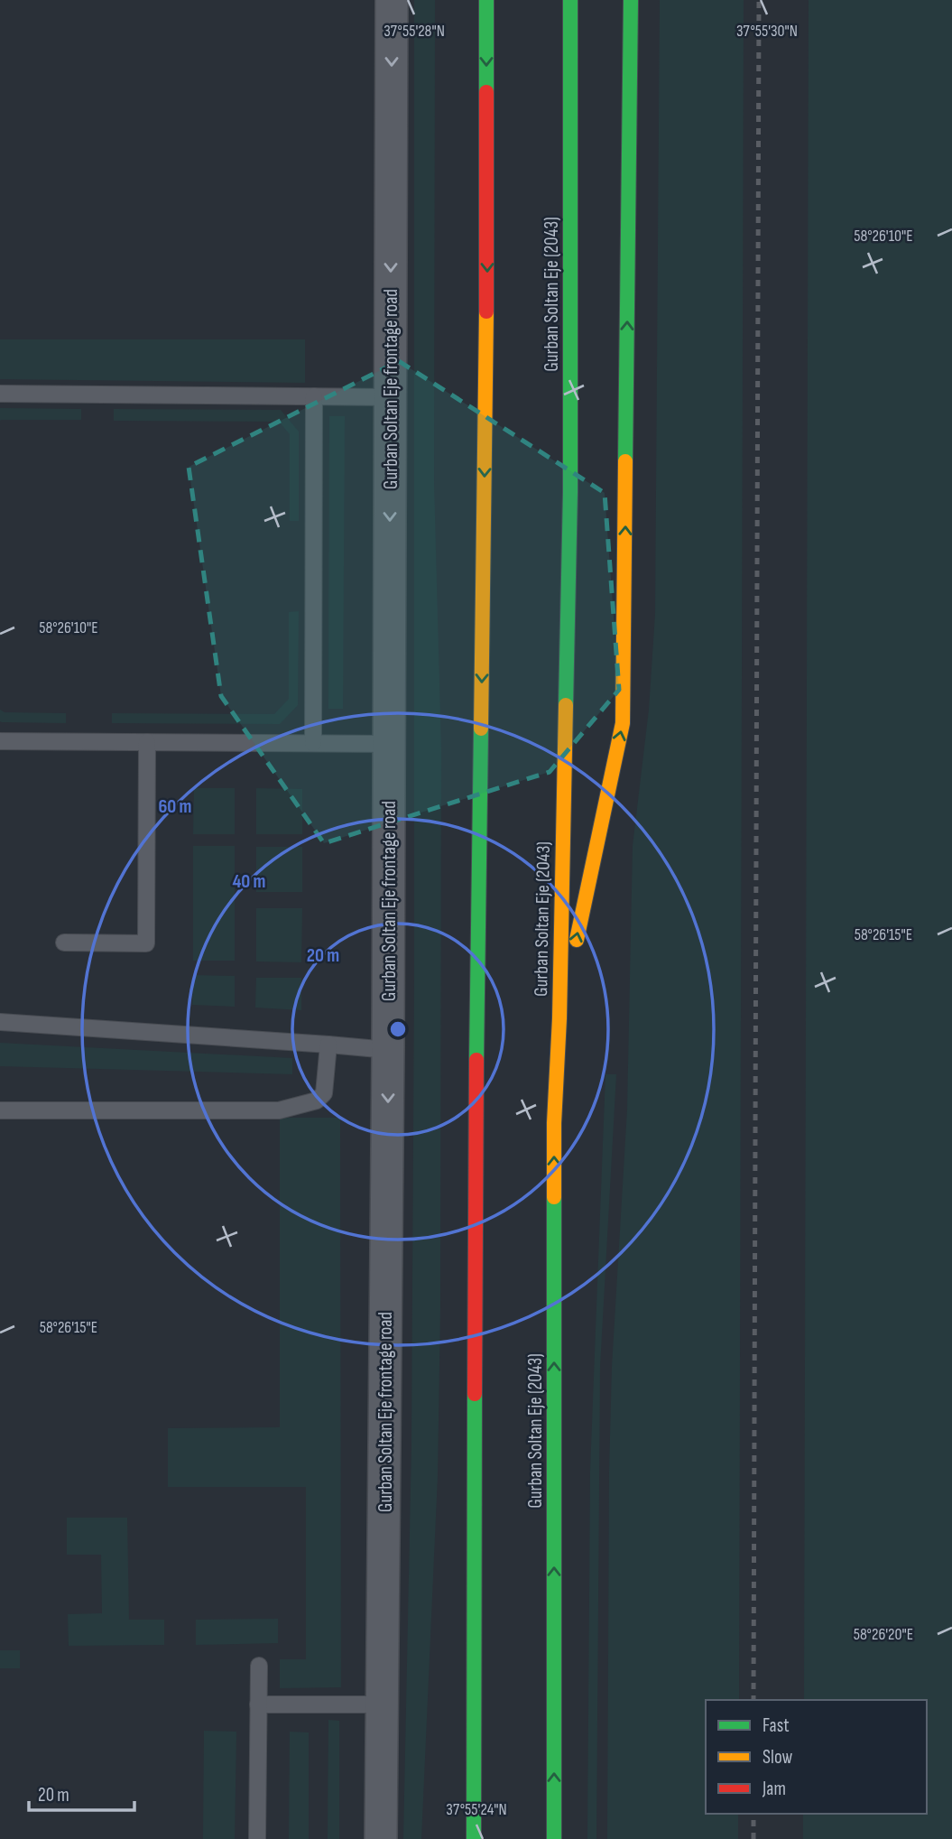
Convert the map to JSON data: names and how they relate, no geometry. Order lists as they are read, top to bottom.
{
  "streets": {
    "highway": ["Gurban Soltan Eje (2043)"],
    "street": ["Gurban Soltan Eje frontage road"]
  },
  "one_way": ["Gurban Soltan Eje frontage road"],
  "legend": ["Fast", "Slow", "Jam"],
  "scale_bar": "20 m",
  "coordinates": [
    "37°55'28\"N",
    "37°55'30\"N",
    "58°26'10\"E",
    "58°26'15\"E",
    "58°26'20\"E",
    "37°55'24\"N"
  ],
  "rings": ["60 m", "40 m", "20 m"]
}
